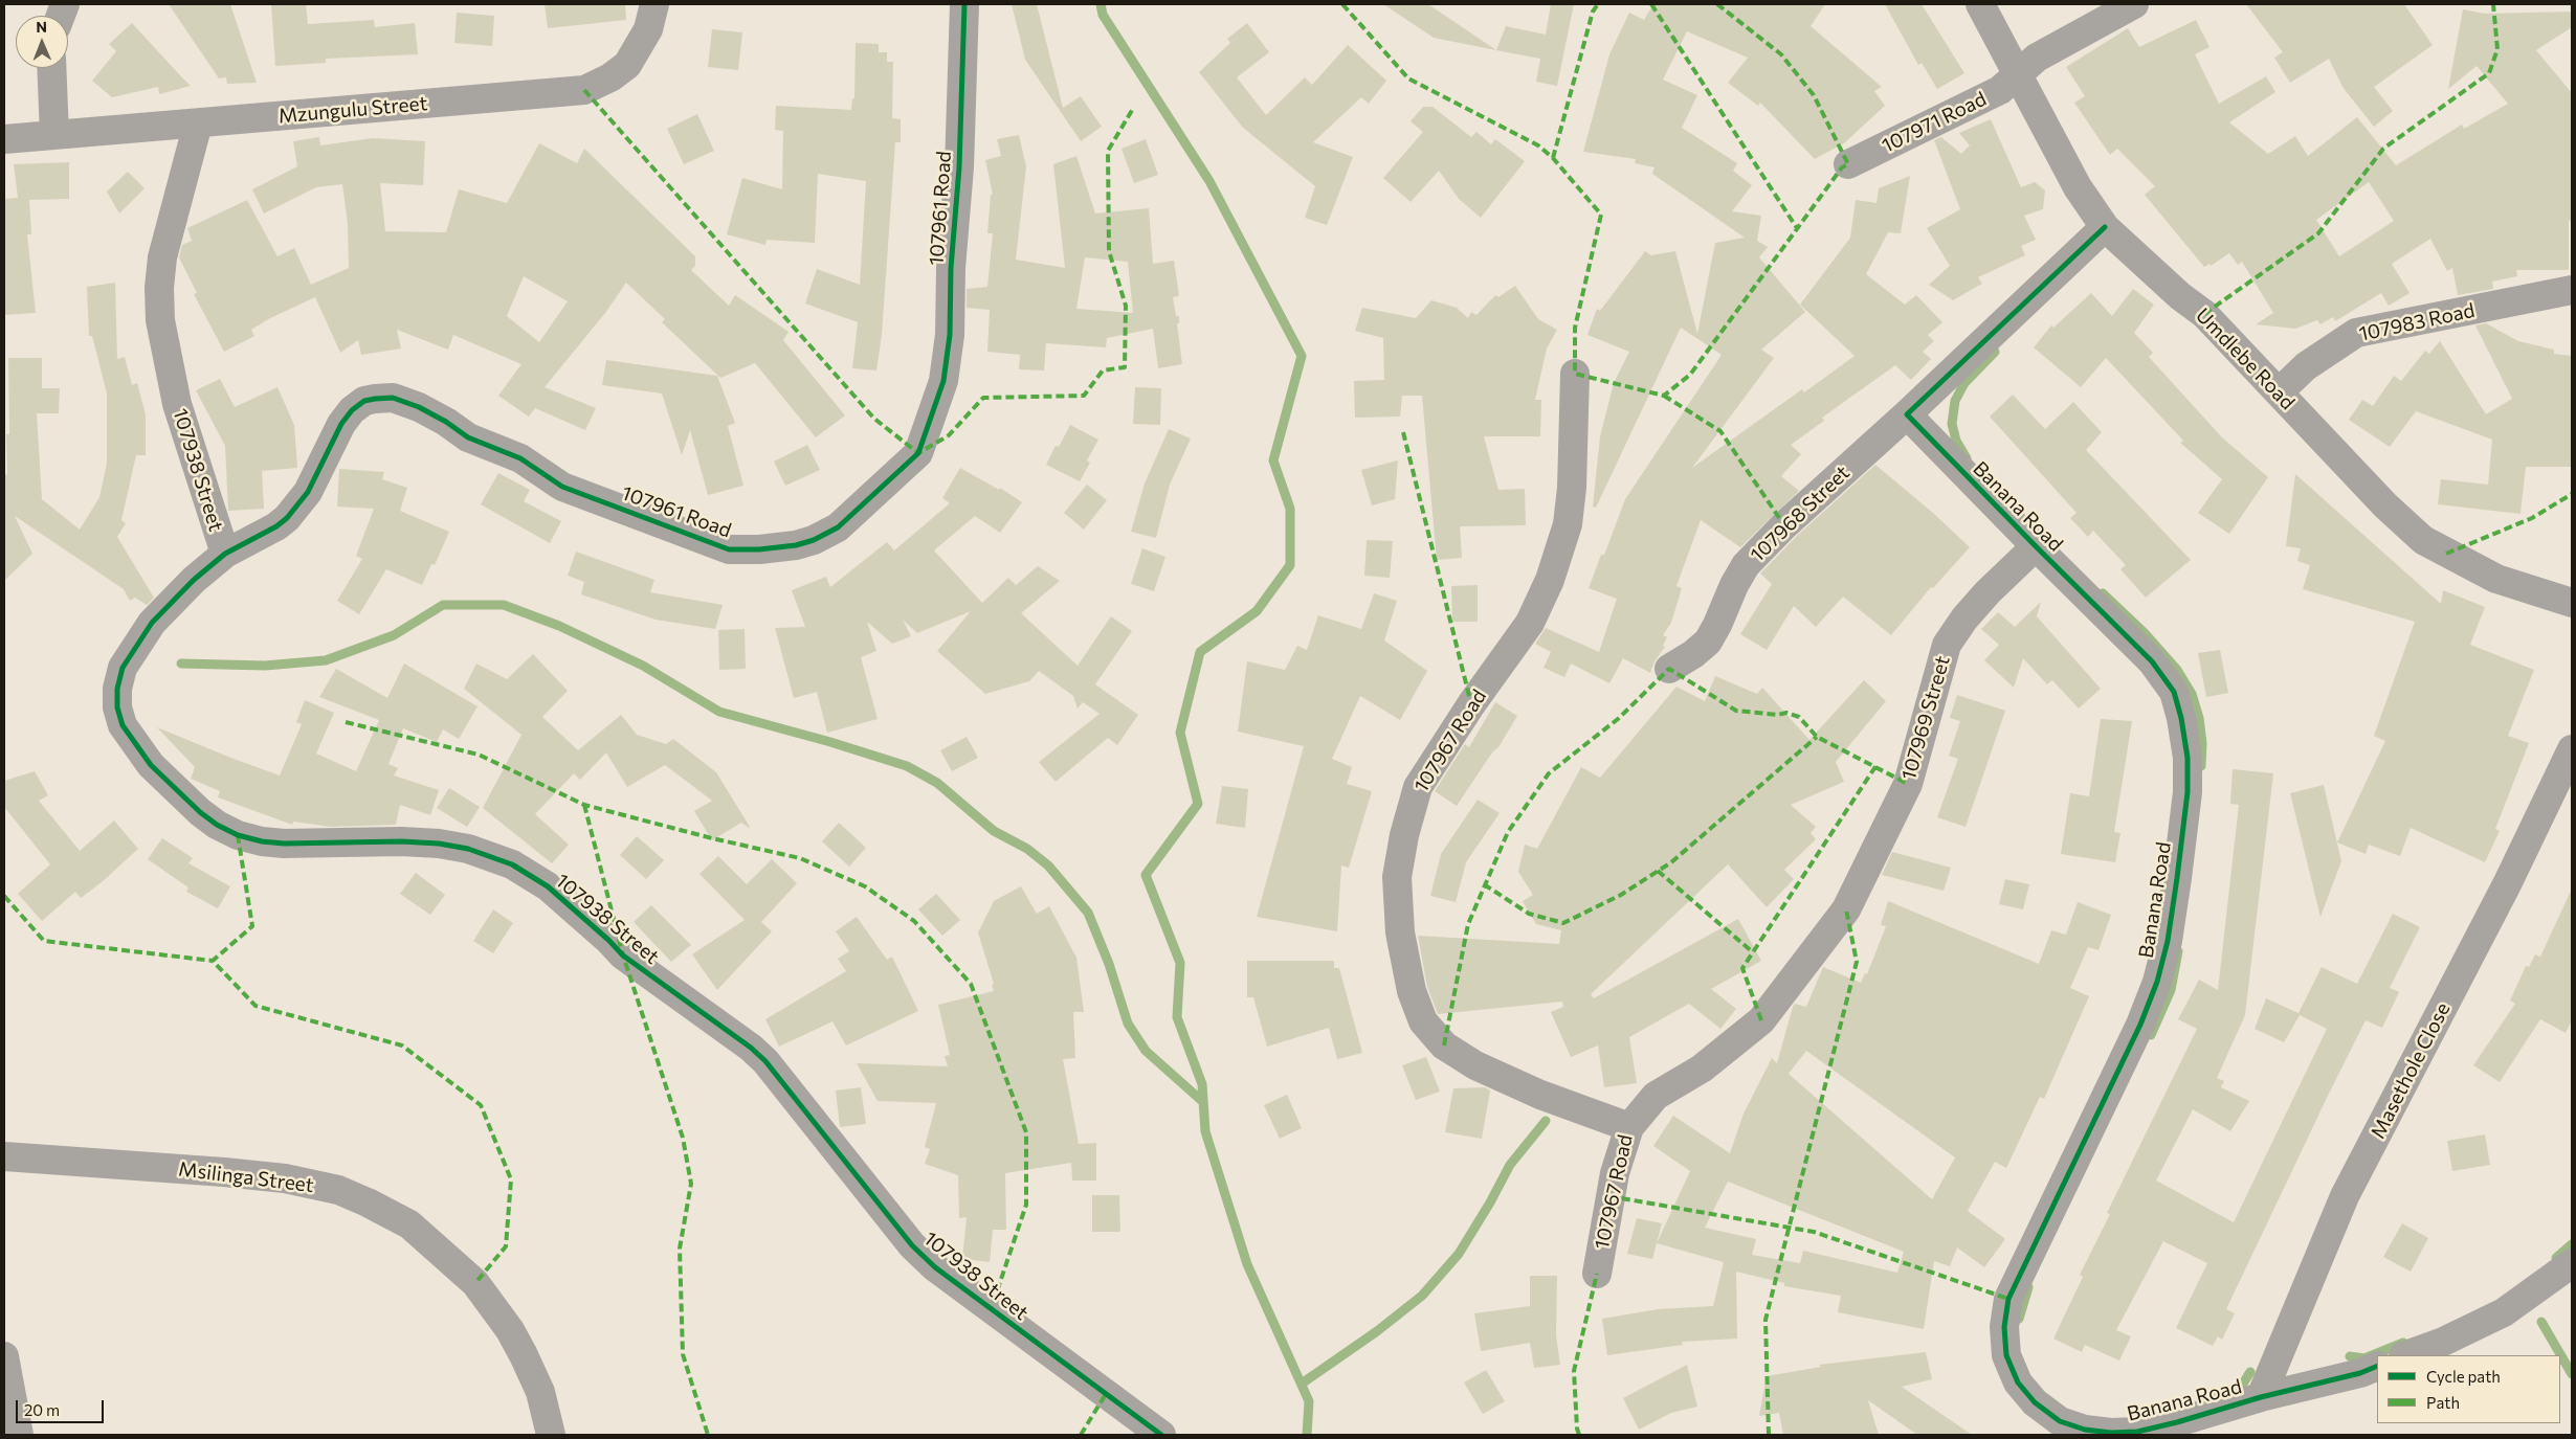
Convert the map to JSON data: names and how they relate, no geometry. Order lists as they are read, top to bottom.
{
  "streets": {
    "street": [
      "Mzungulu Street",
      "107971 Road",
      "107961 Road",
      "107983 Road",
      "Umdlebe Road",
      "107938 Street",
      "Banana Road",
      "107968 Street",
      "107969 Street",
      "107967 Road",
      "Masethole Close",
      "Msilinga Street"
    ]
  },
  "crossings": [
    ["Mzungulu Street", "107938 Street"],
    ["107971 Road", "Umdlebe Road"],
    ["107961 Road", "107938 Street"],
    ["107983 Road", "Umdlebe Road"],
    ["Banana Road", "107968 Street"],
    ["Banana Road", "107969 Street"],
    ["Banana Road", "Masethole Close"],
    ["107969 Street", "107967 Road"]
  ],
  "legend": ["Cycle path", "Path"],
  "scale_bar": "20 m",
  "north": "top"
}
